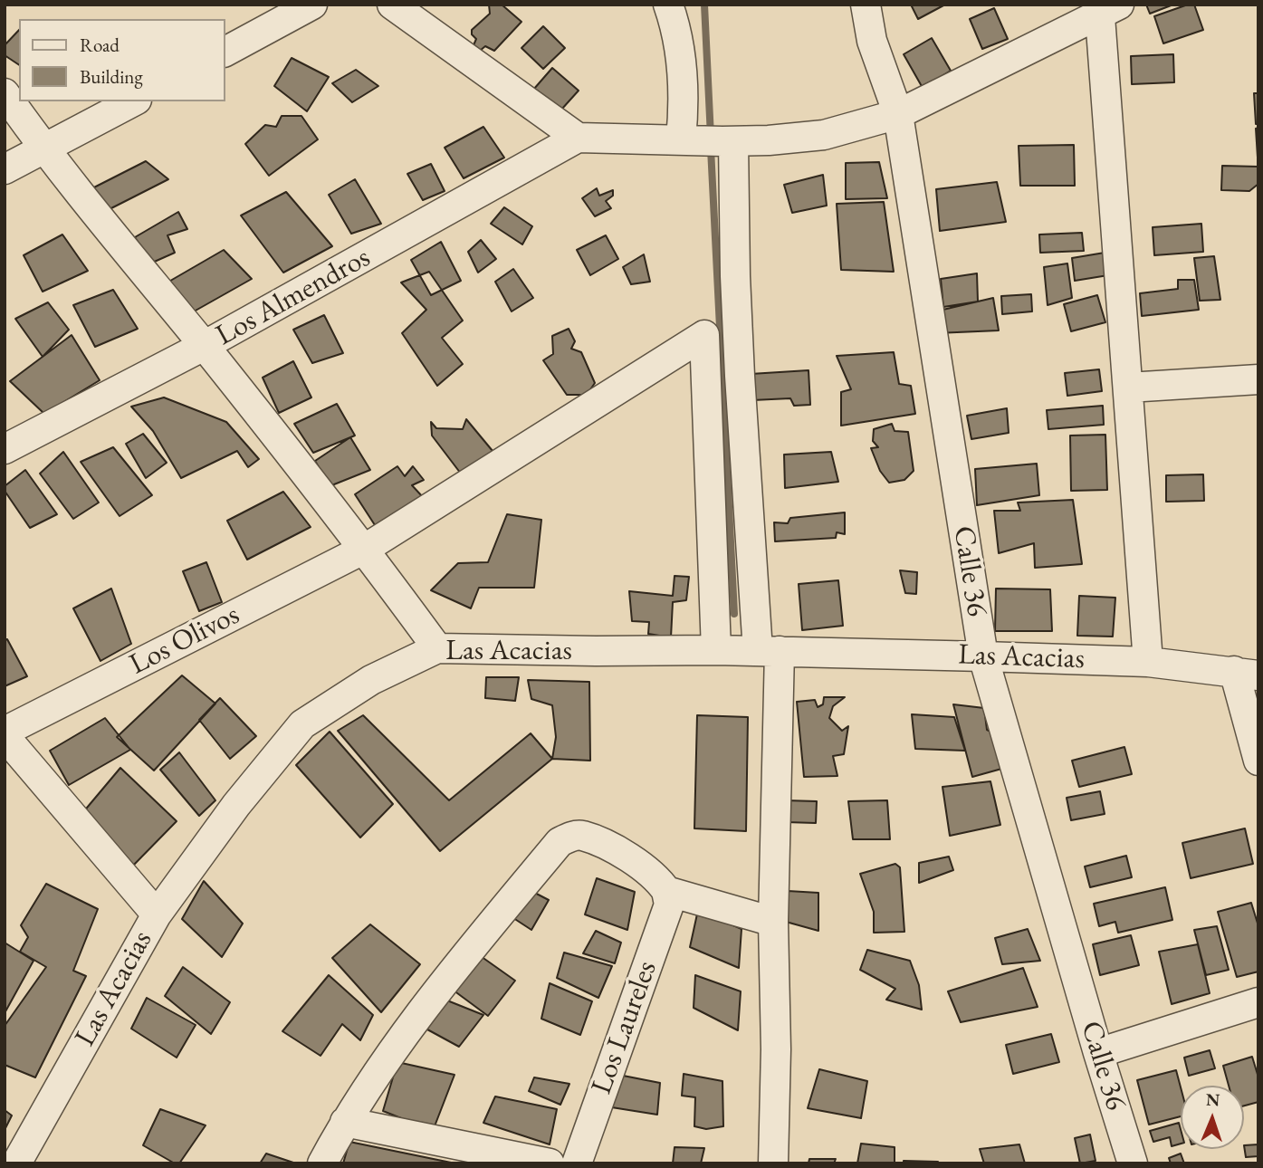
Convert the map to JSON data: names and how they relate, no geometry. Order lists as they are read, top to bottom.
{
  "streets": {
    "street": [
      "Los Almendros",
      "Calle 36",
      "Los Olivos",
      "Las Acacias",
      "Los Laureles"
    ]
  },
  "crossings": [
    ["Calle 36", "Las Acacias"],
    ["Los Olivos", "Las Acacias"]
  ],
  "legend": ["Road", "Building"],
  "north": "top"
}
